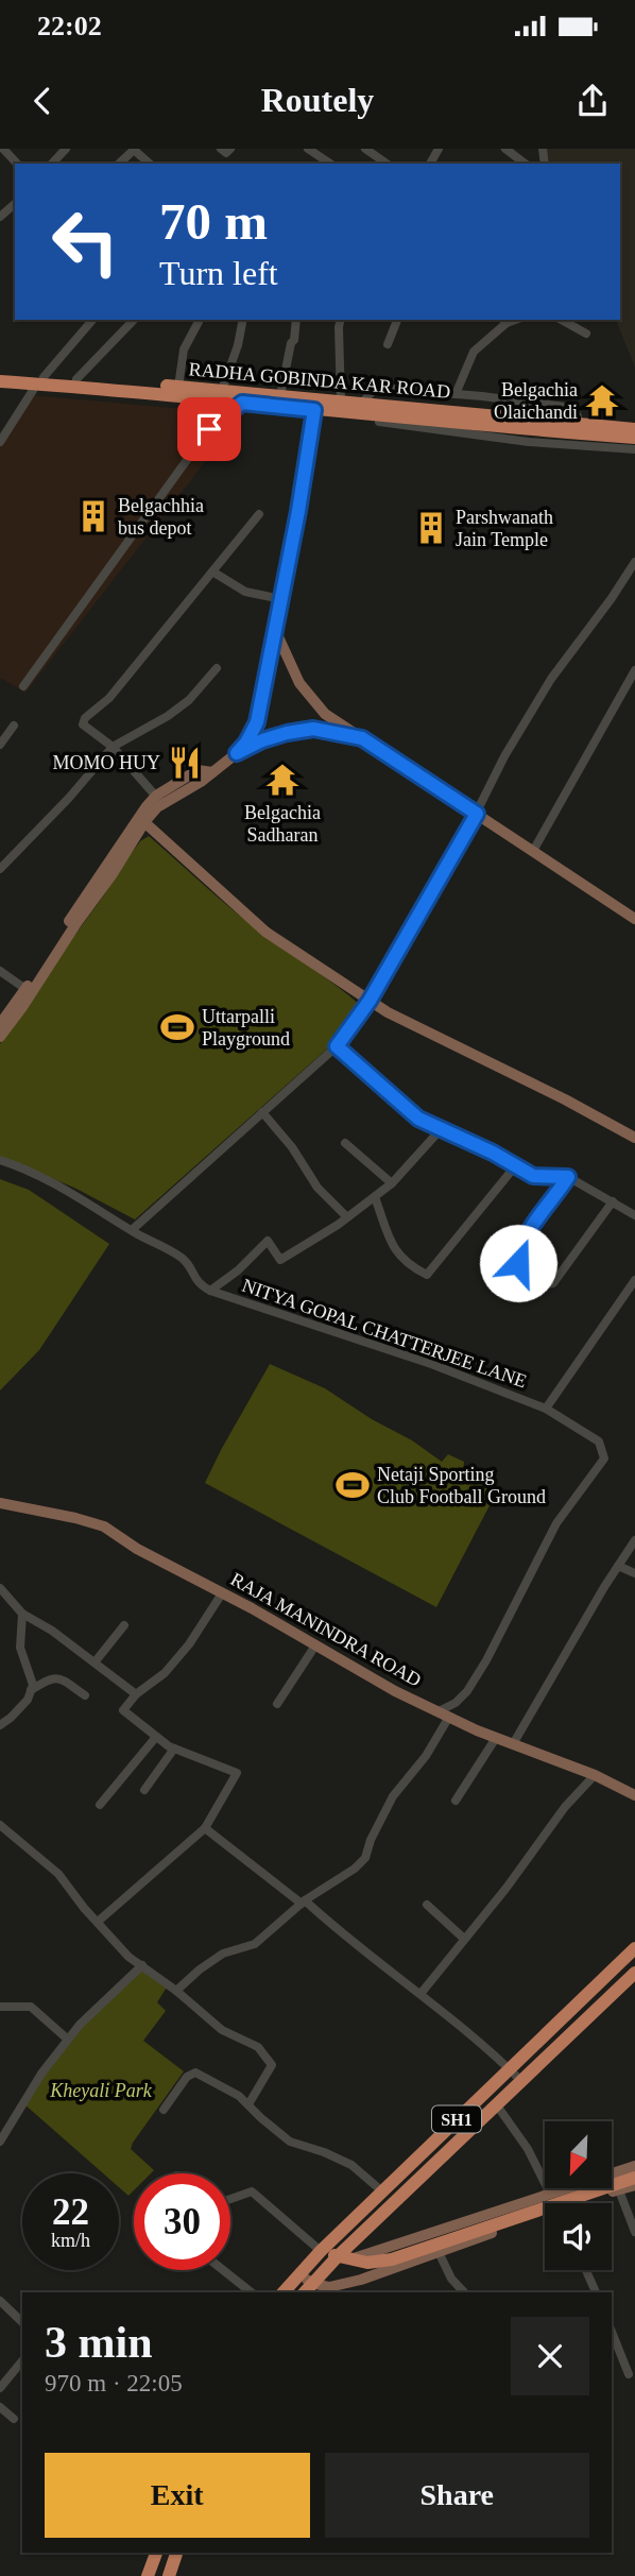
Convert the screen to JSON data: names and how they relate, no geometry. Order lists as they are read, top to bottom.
{
  "streets": {
    "main road": ["RADHA GOBINDA KAR ROAD", "SH1"],
    "street": ["NITYA GOPAL CHATTERJEE LANE", "RAJA MANINDRA ROAD"]
  },
  "crossings": [
    ["NITYA GOPAL CHATTERJEE LANE", "RAJA MANINDRA ROAD"]
  ],
  "parks": ["Kheyali Park"],
  "places": {
    "temple": ["Belgachia Olaichandi", "Belgachia Sadharan"],
    "building": ["Belgachhia bus depot", "Parshwanath Jain Temple"],
    "restaurant": ["MOMO HUY"],
    "sports": ["Uttarpalli Playground", "Netaji Sporting Club Football Ground"]
  },
  "north": "bottom left",
  "page": {
    "status": "22:02",
    "header": "Routely",
    "turn": ["70 m", "Turn left"],
    "speed": "22 km/h",
    "limit": "30",
    "heading": ["3 min", "970 m · 22:05"],
    "buttons": ["Exit", "Share"]
  }
}
